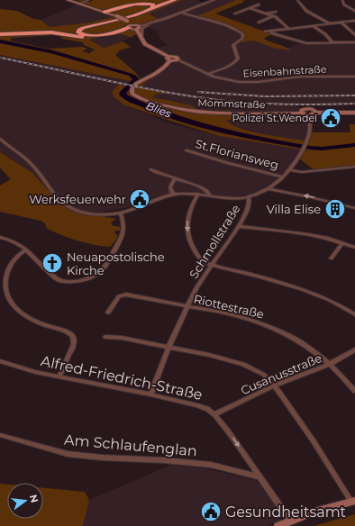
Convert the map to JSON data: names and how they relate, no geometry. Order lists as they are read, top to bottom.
{
  "streets": {
    "main road": ["Mommstraße"],
    "street": [
      "Eisenbahnstraße",
      "St.Floriansweg",
      "Schmollstraße",
      "Riottestraße",
      "Cusanusstraße",
      "Alfred-Friedrich-Straße",
      "Am Schlaufenglan"
    ]
  },
  "crossings": [
    ["Schmollstraße", "Riottestraße"],
    ["Schmollstraße", "Alfred-Friedrich-Straße"],
    ["Riottestraße", "Cusanusstraße"],
    ["Cusanusstraße", "Alfred-Friedrich-Straße"],
    ["Alfred-Friedrich-Straße", "Am Schlaufenglan"]
  ],
  "water": ["Blies"],
  "places": {
    "public building": ["Polizei St.Wendel", "Werksfeuerwehr", "Gesundheitsamt"],
    "building": ["Villa Elise"],
    "church": ["Neuapostolische Kirche"]
  },
  "north": "right"
}
